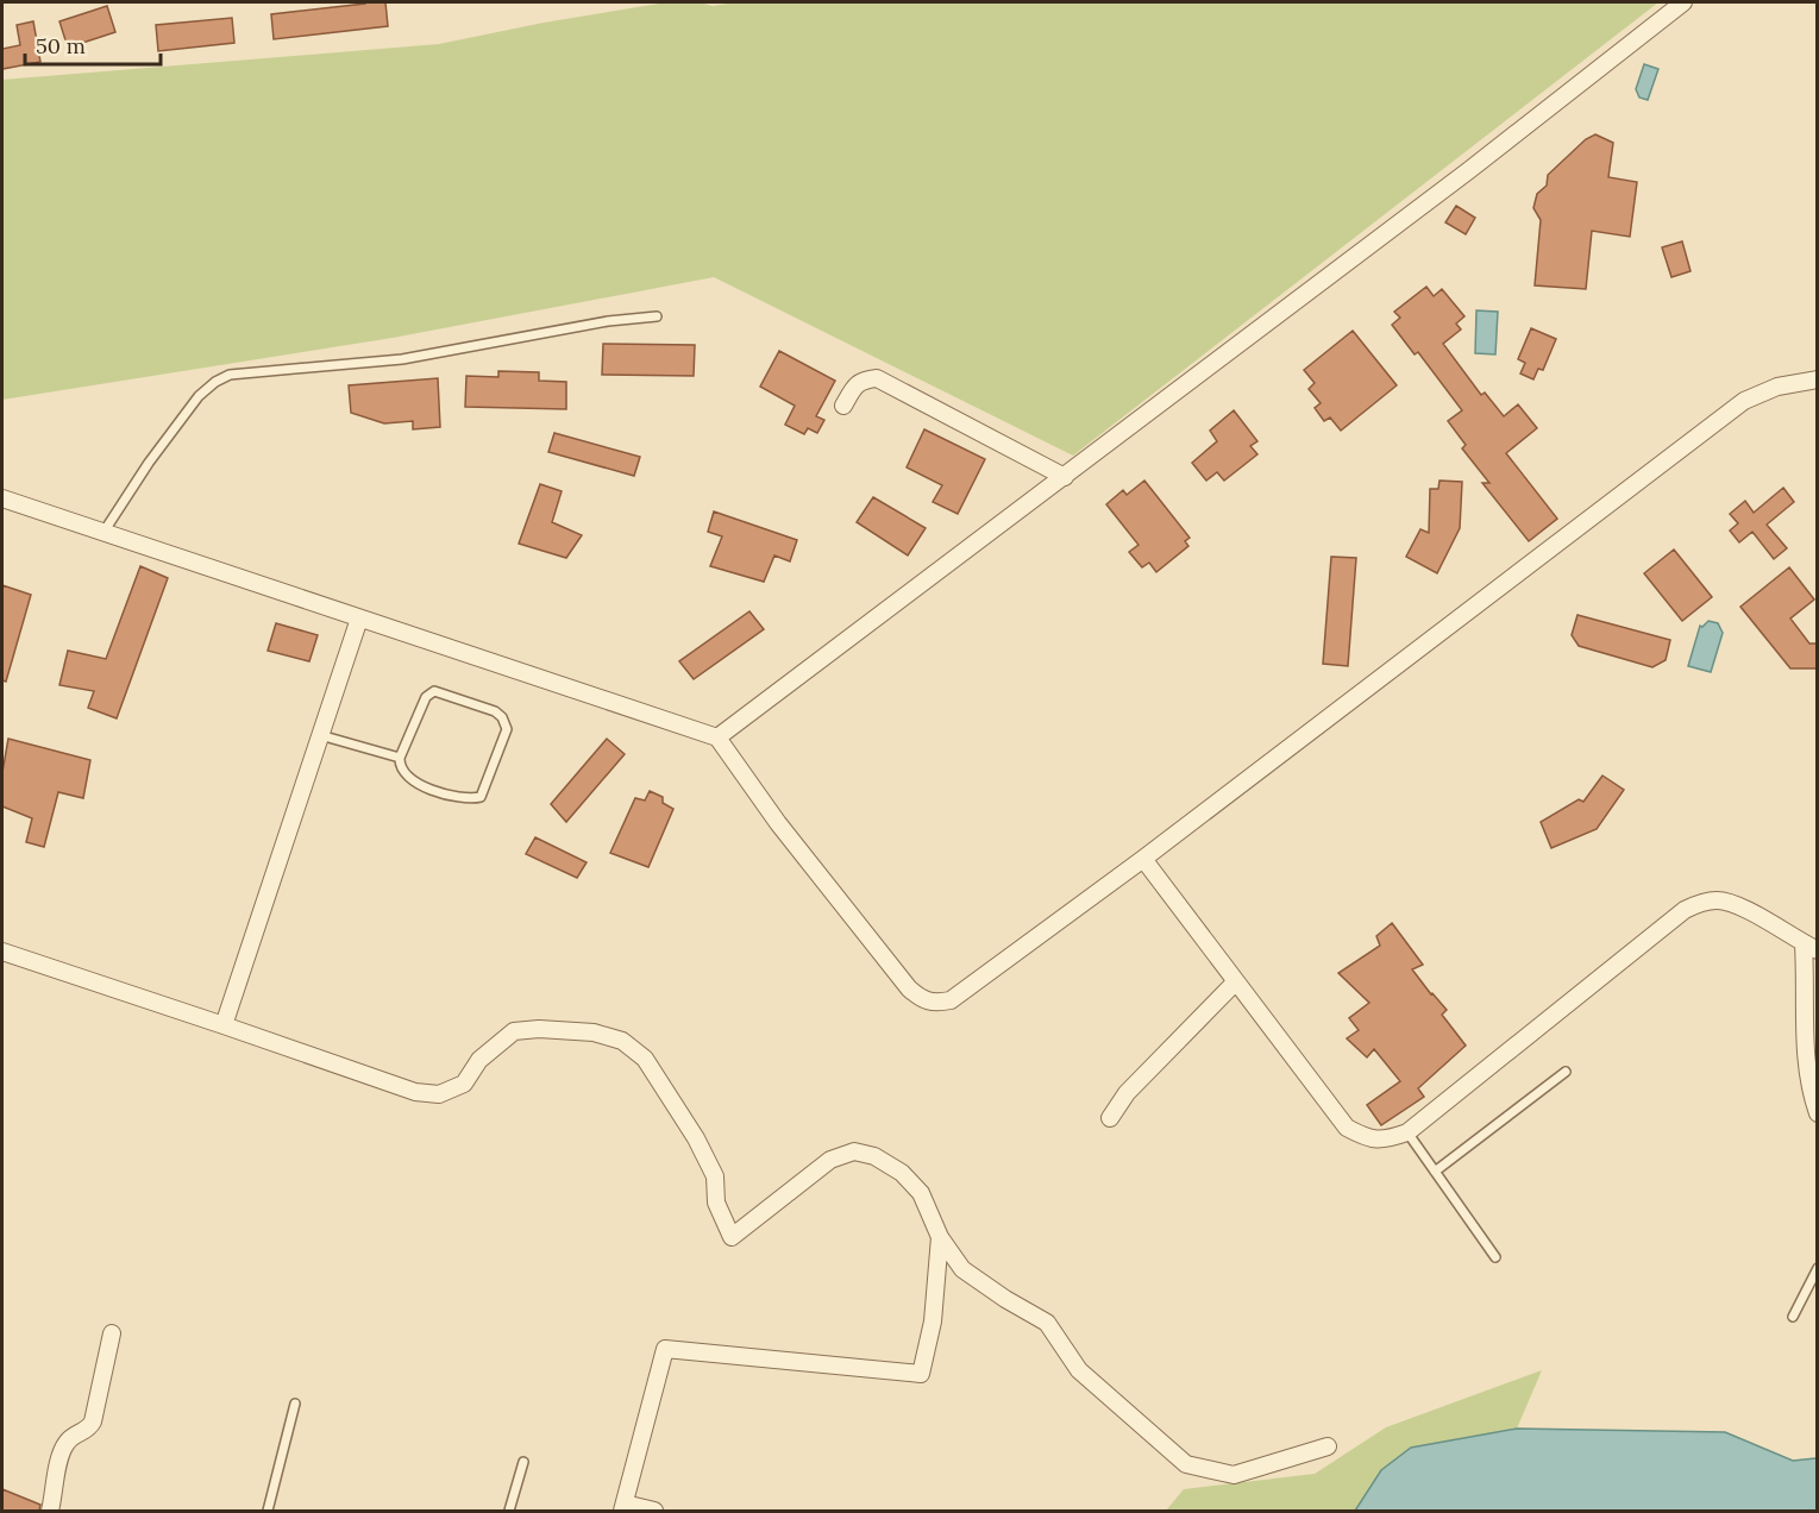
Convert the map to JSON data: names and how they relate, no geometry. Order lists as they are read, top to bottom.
{
  "scale_bar": "50 m"
}
